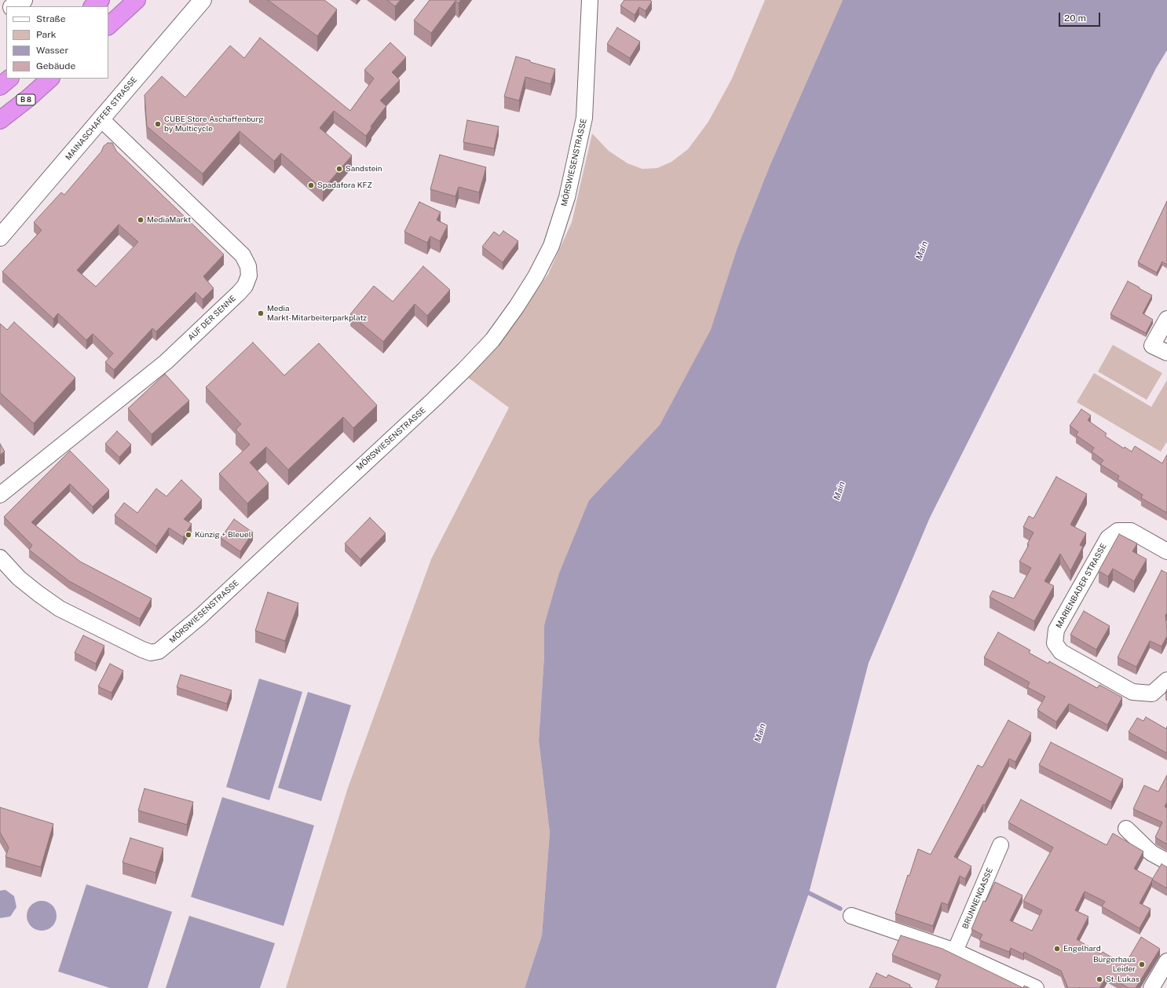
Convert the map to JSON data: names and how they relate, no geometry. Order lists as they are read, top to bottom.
{
  "streets": {
    "highway": ["B 8"],
    "street": [
      "MAINASCHAFFER STRASSE",
      "MÖRSWIESENSTRASSE",
      "AUF DER SENNE",
      "MARIENBADER STRASSE",
      "BRUNNENGASSE"
    ]
  },
  "crossings": [
    ["MAINASCHAFFER STRASSE", "AUF DER SENNE"]
  ],
  "water": ["Main"],
  "places": [
    "CUBE Store Aschaffenburg by Multicycle",
    "Sandstein",
    "Spadafora KFZ",
    "MediaMarkt",
    "Media Markt-Mitarbeiterparkplatz",
    "Künzig + Bleuel",
    "Engelhard",
    "Bürgerhaus Leider",
    "St. Lukas"
  ],
  "legend": [
    "Straße",
    "Park",
    "Wasser",
    "Gebäude"
  ],
  "scale_bar": "20 m"
}
